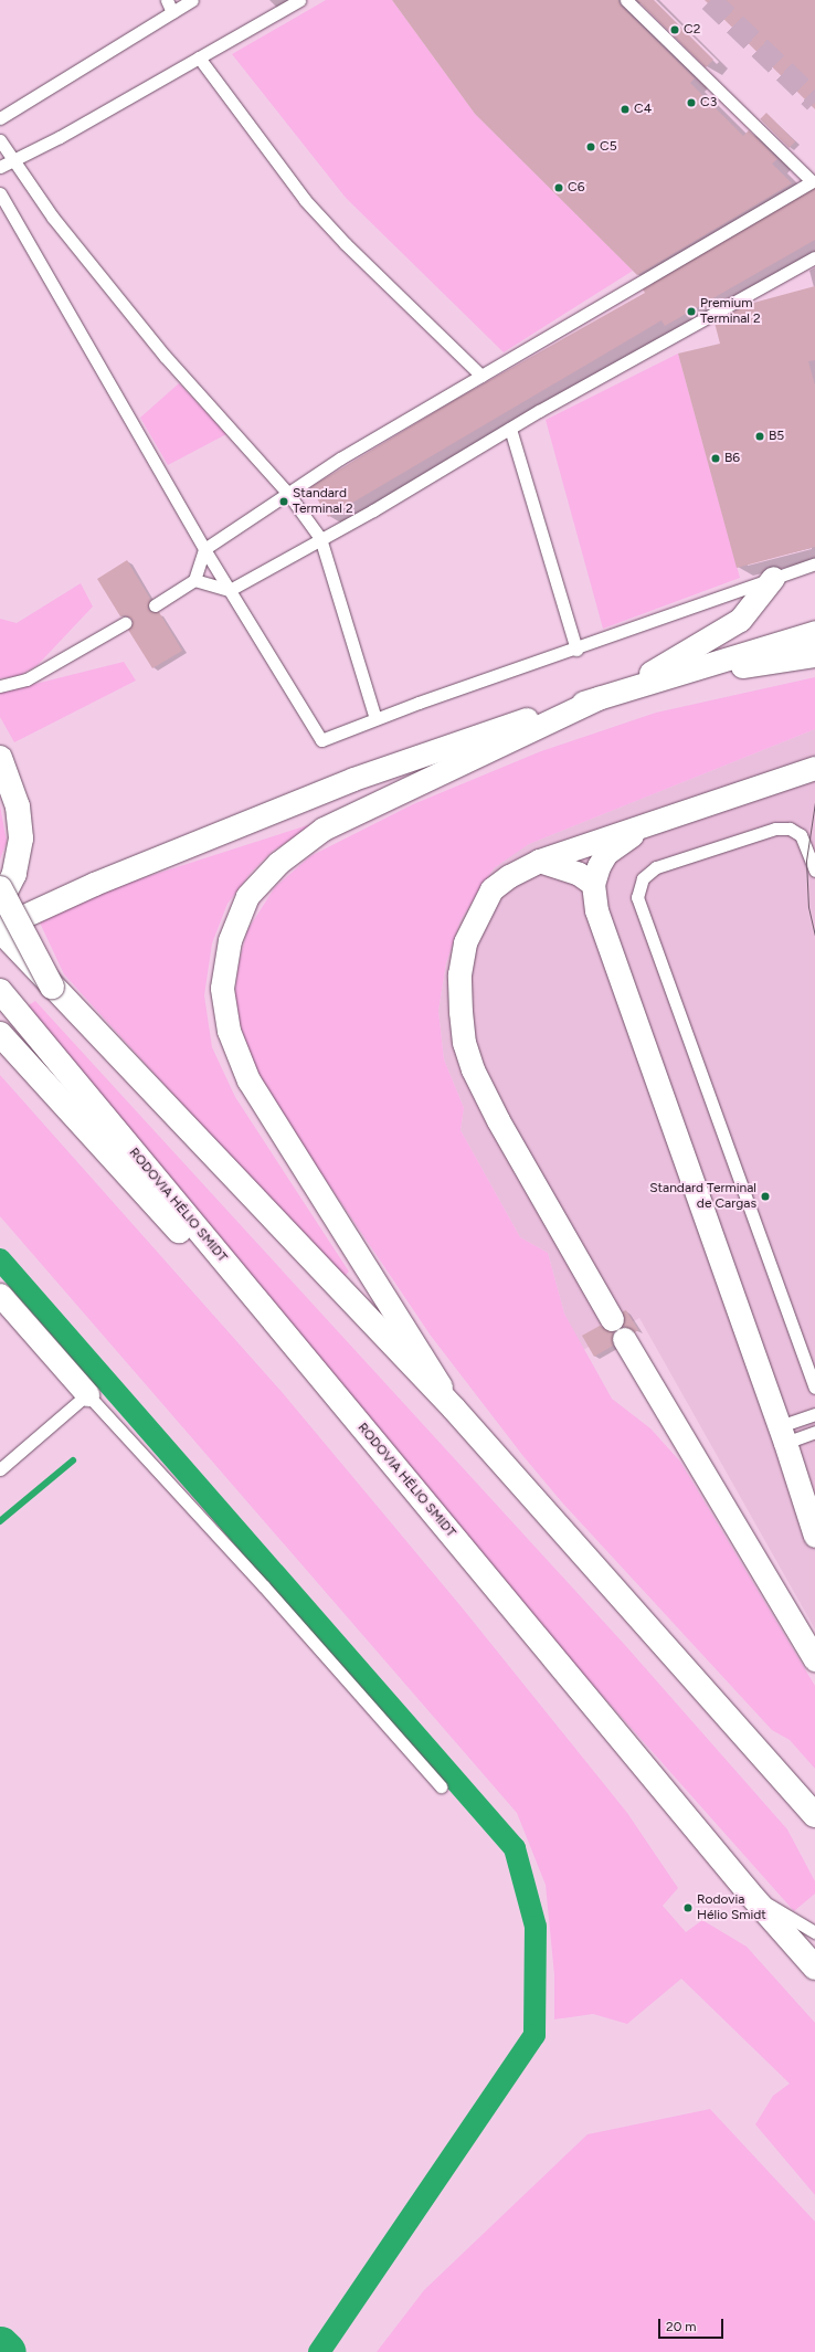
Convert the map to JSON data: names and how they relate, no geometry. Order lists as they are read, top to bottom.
{
  "streets": {
    "main road": ["RODOVIA HÉLIO SMIDT"]
  },
  "places": [
    "C2",
    "C3",
    "C4",
    "C5",
    "C6",
    "Premium Terminal 2",
    "B5",
    "B6",
    "Standard Terminal 2",
    "Standard Terminal de Cargas",
    "Rodovia Hélio Smidt"
  ],
  "scale_bar": "20 m"
}
